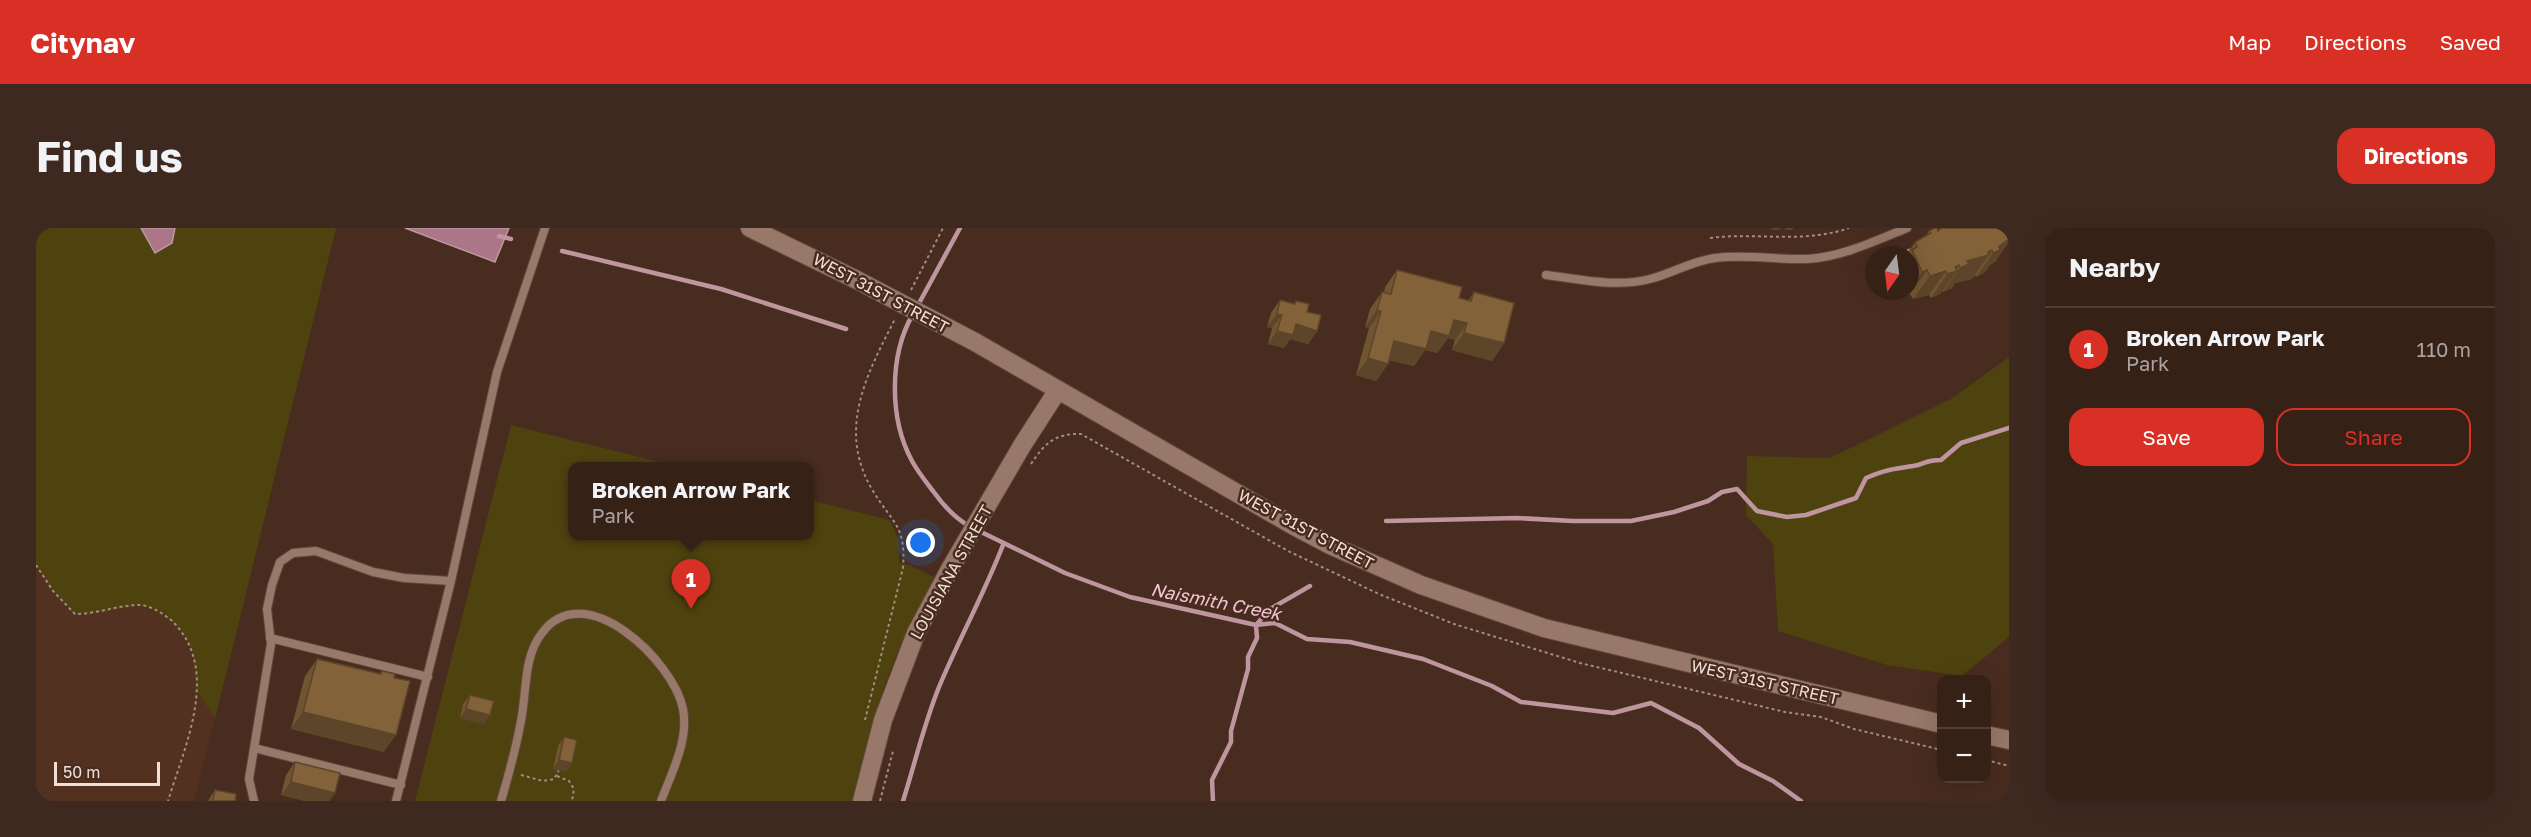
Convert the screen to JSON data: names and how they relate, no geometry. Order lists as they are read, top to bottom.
{
  "streets": {
    "main road": ["WEST 31ST STREET", "LOUISIANA STREET"]
  },
  "crossings": [
    ["WEST 31ST STREET", "LOUISIANA STREET"]
  ],
  "water": ["Naismith Creek"],
  "scale_bar": "50 m",
  "north": "bottom",
  "page": {
    "header": "Citynav",
    "nav": ["Map", "Directions", "Saved"],
    "buttons": [
      "Directions",
      ["Save", "Share"]
    ],
    "title": "Find us",
    "heading": "Nearby",
    "list": [
      {
        "mark": "1",
        "name": "Broken Arrow Park",
        "note": "Park",
        "value": "110 m"
      }
    ],
    "popup": ["Broken Arrow Park", "Park"],
    "pins": "1",
    "map_buttons": ["+", "−"],
    "scale": "50 m"
  }
}
